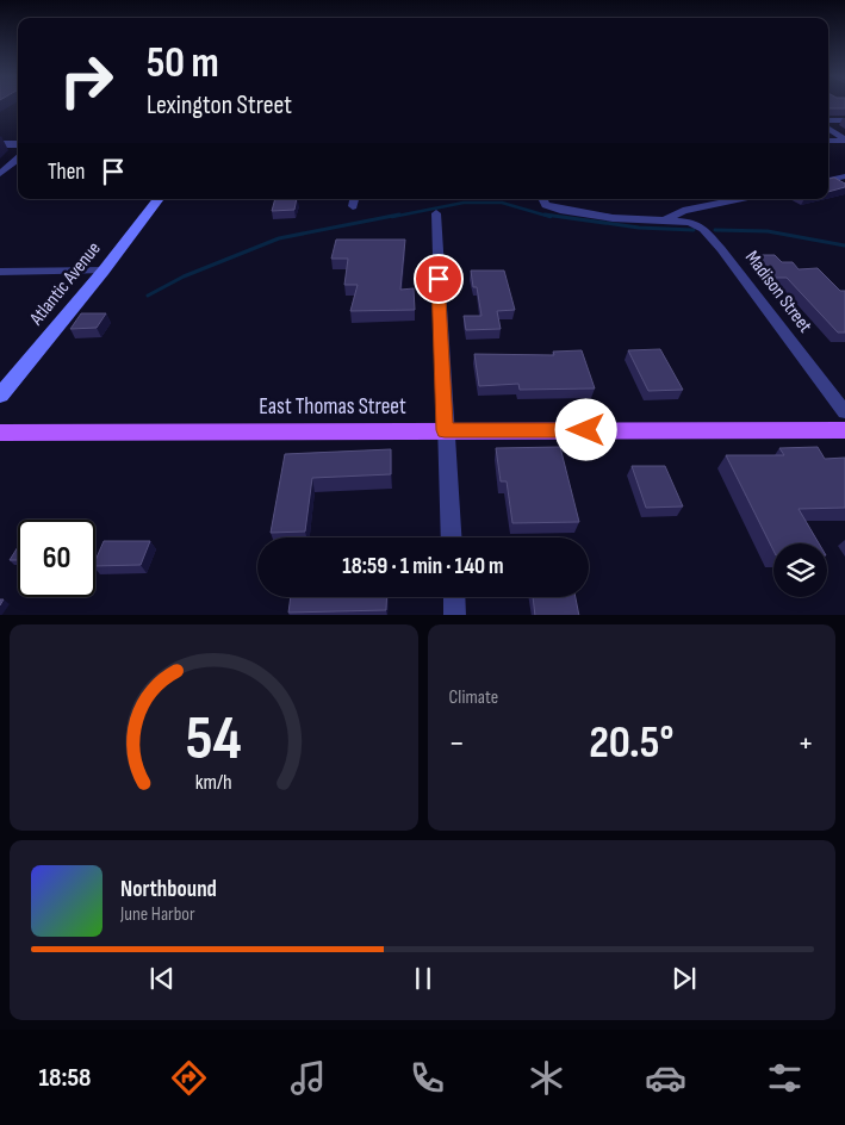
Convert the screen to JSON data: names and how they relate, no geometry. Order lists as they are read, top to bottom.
{
  "streets": {
    "main road": ["Atlantic Avenue", "East Thomas Street"],
    "street": ["Madison Street"]
  },
  "page": {
    "turn": ["50 m", "Lexington Street"],
    "then": "Then",
    "limit": "60",
    "trip": "18:59 · 1 min · 140 m",
    "tile": "Climate",
    "heat": ["−", "20.5°", "+"],
    "song": ["Northbound", "June Harbor"],
    "tabs": "18:58",
    "gauge": ["54", "km/h"]
  }
}
